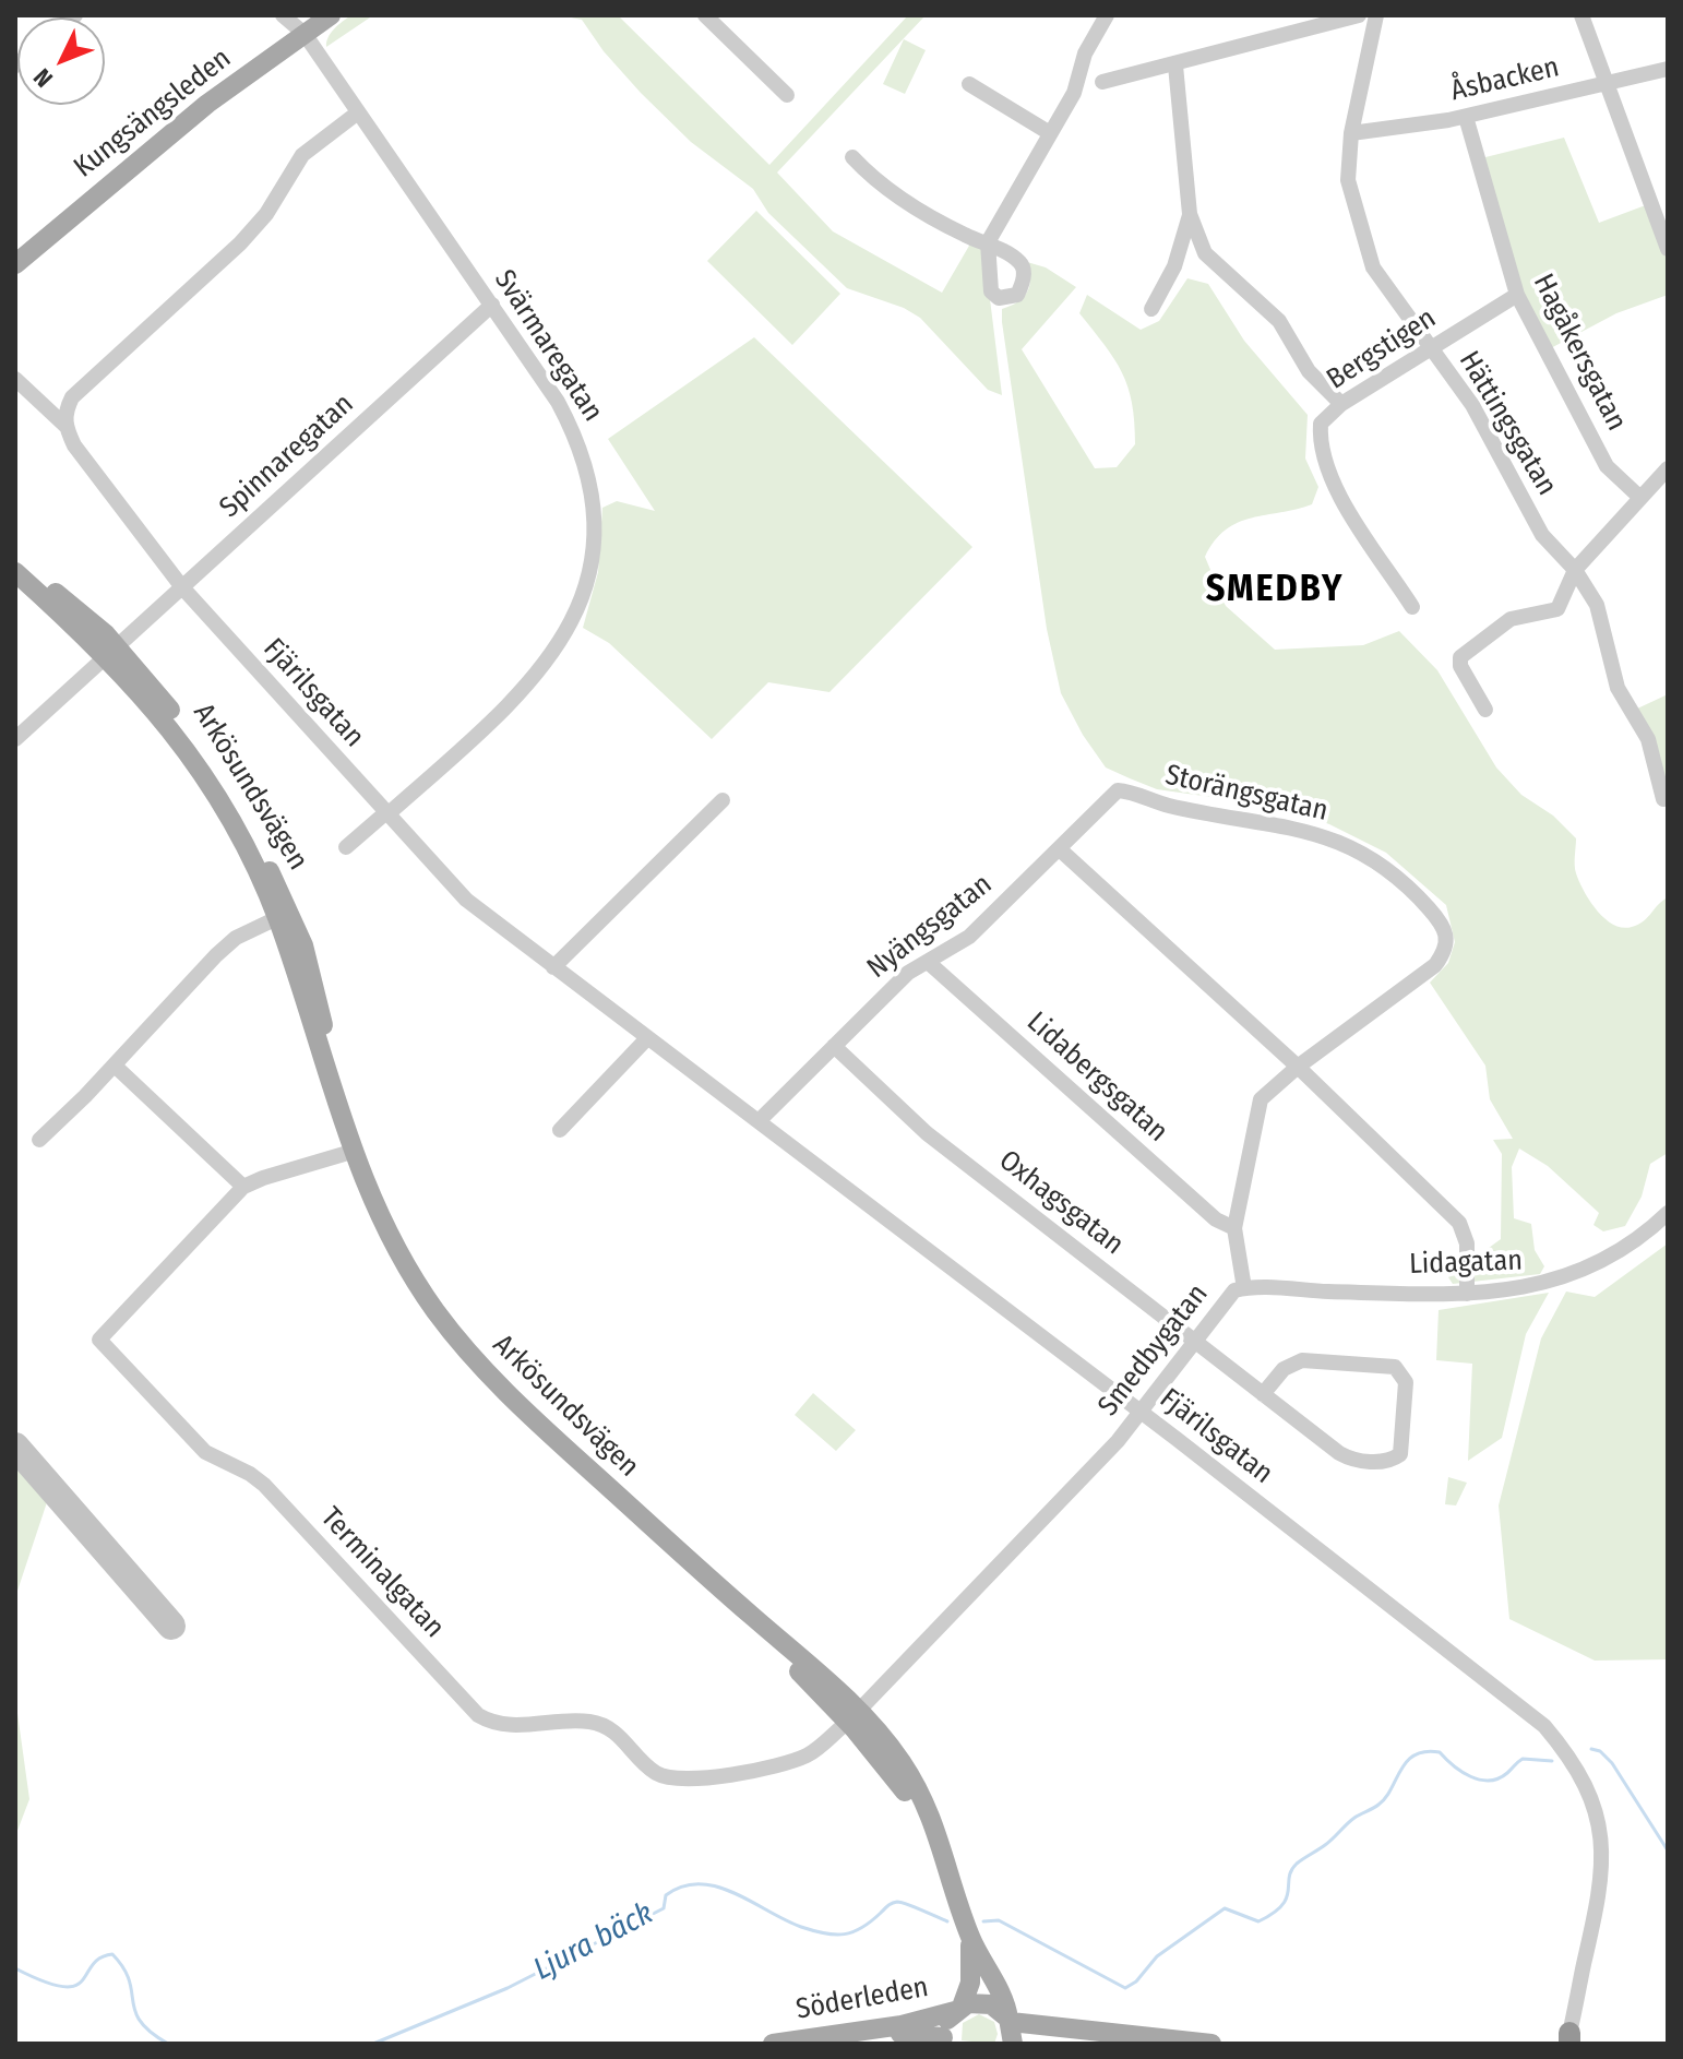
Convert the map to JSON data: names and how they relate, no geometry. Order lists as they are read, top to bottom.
{
  "streets": {
    "main road": ["Kungsängsleden", "Arkösundsvägen", "Söderleden"],
    "street": [
      "Åsbacken",
      "Svärmaregatan",
      "Bergstigen",
      "Hagåkersgatan",
      "Hättingsgatan",
      "Spinnaregatan",
      "Fjärilsgatan",
      "Storängsgatan",
      "Nyängsgatan",
      "Lidabergsgatan",
      "Oxhagsgatan",
      "Lidagatan",
      "Smedbygatan",
      "Terminalgatan"
    ]
  },
  "crossings": [
    ["Åsbacken", "Hagåkersgatan"],
    ["Åsbacken", "Hättingsgatan"],
    ["Kungsängsleden", "Svärmaregatan"],
    ["Svärmaregatan", "Spinnaregatan"],
    ["Svärmaregatan", "Fjärilsgatan"],
    ["Bergstigen", "Hagåkersgatan"],
    ["Bergstigen", "Hättingsgatan"],
    ["Spinnaregatan", "Fjärilsgatan"],
    ["Spinnaregatan", "Arkösundsvägen"],
    ["Fjärilsgatan", "Nyängsgatan"],
    ["Fjärilsgatan", "Smedbygatan"],
    ["Arkösundsvägen", "Smedbygatan"],
    ["Arkösundsvägen", "Terminalgatan"],
    ["Arkösundsvägen", "Söderleden"],
    ["Storängsgatan", "Nyängsgatan"],
    ["Storängsgatan", "Smedbygatan"],
    ["Nyängsgatan", "Lidabergsgatan"],
    ["Nyängsgatan", "Oxhagsgatan"],
    ["Lidabergsgatan", "Smedbygatan"],
    ["Oxhagsgatan", "Smedbygatan"],
    ["Lidagatan", "Smedbygatan"],
    ["Smedbygatan", "Terminalgatan"]
  ],
  "districts": ["SMEDBY"],
  "water": ["Ljura bäck"],
  "north": "bottom left"
}
